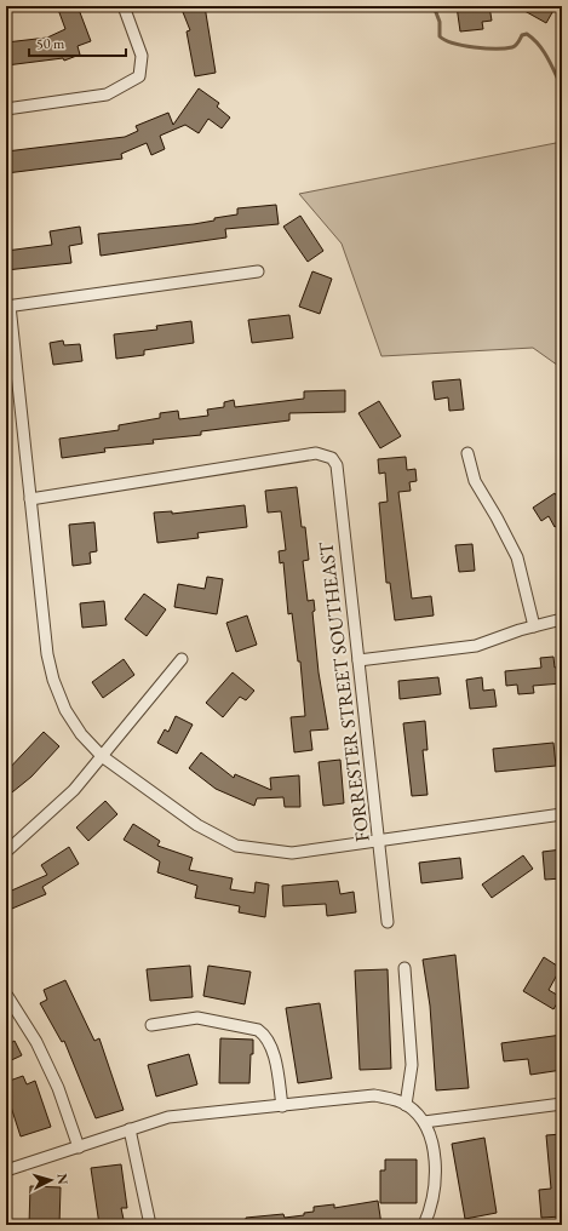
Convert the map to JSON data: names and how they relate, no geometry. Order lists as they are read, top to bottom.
{
  "streets": {
    "street": ["FORRESTER STREET SOUTHEAST"]
  },
  "scale_bar": "50 m",
  "north": "right"
}
